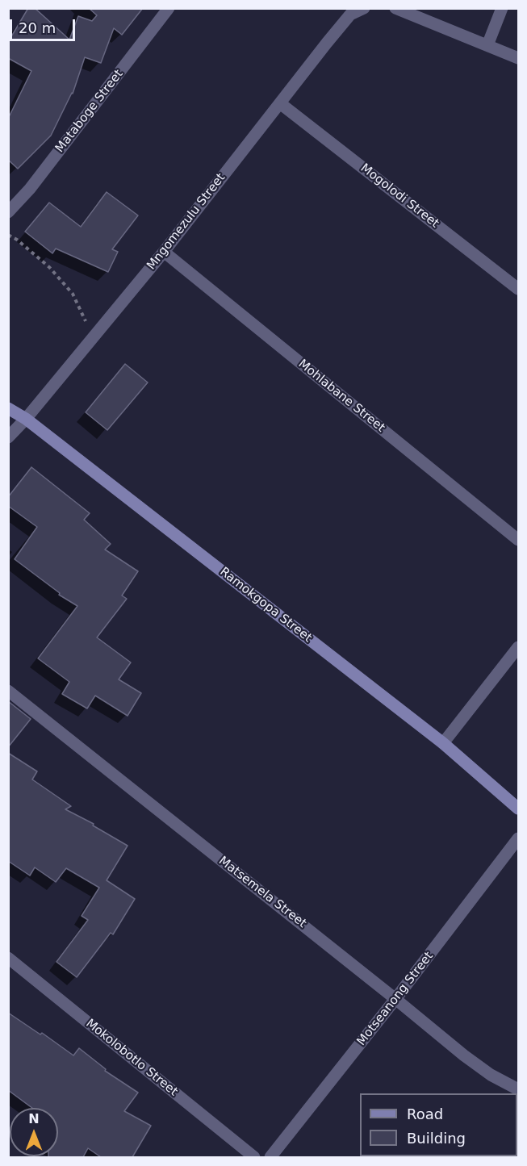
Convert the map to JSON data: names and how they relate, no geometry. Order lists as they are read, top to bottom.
{
  "streets": {
    "street": [
      "Mataboge Street",
      "Mogolodi Street",
      "Mngomezulu Street",
      "Mohlabane Street",
      "Ramokgopa Street",
      "Matsemela Street",
      "Motseanong Street",
      "Mokolobotlo Street"
    ]
  },
  "crossings": [
    ["Mogolodi Street", "Mngomezulu Street"],
    ["Mngomezulu Street", "Mohlabane Street"],
    ["Mngomezulu Street", "Ramokgopa Street"],
    ["Matsemela Street", "Motseanong Street"]
  ],
  "legend": ["Road", "Building"],
  "scale_bar": "20 m",
  "north": "top"
}
